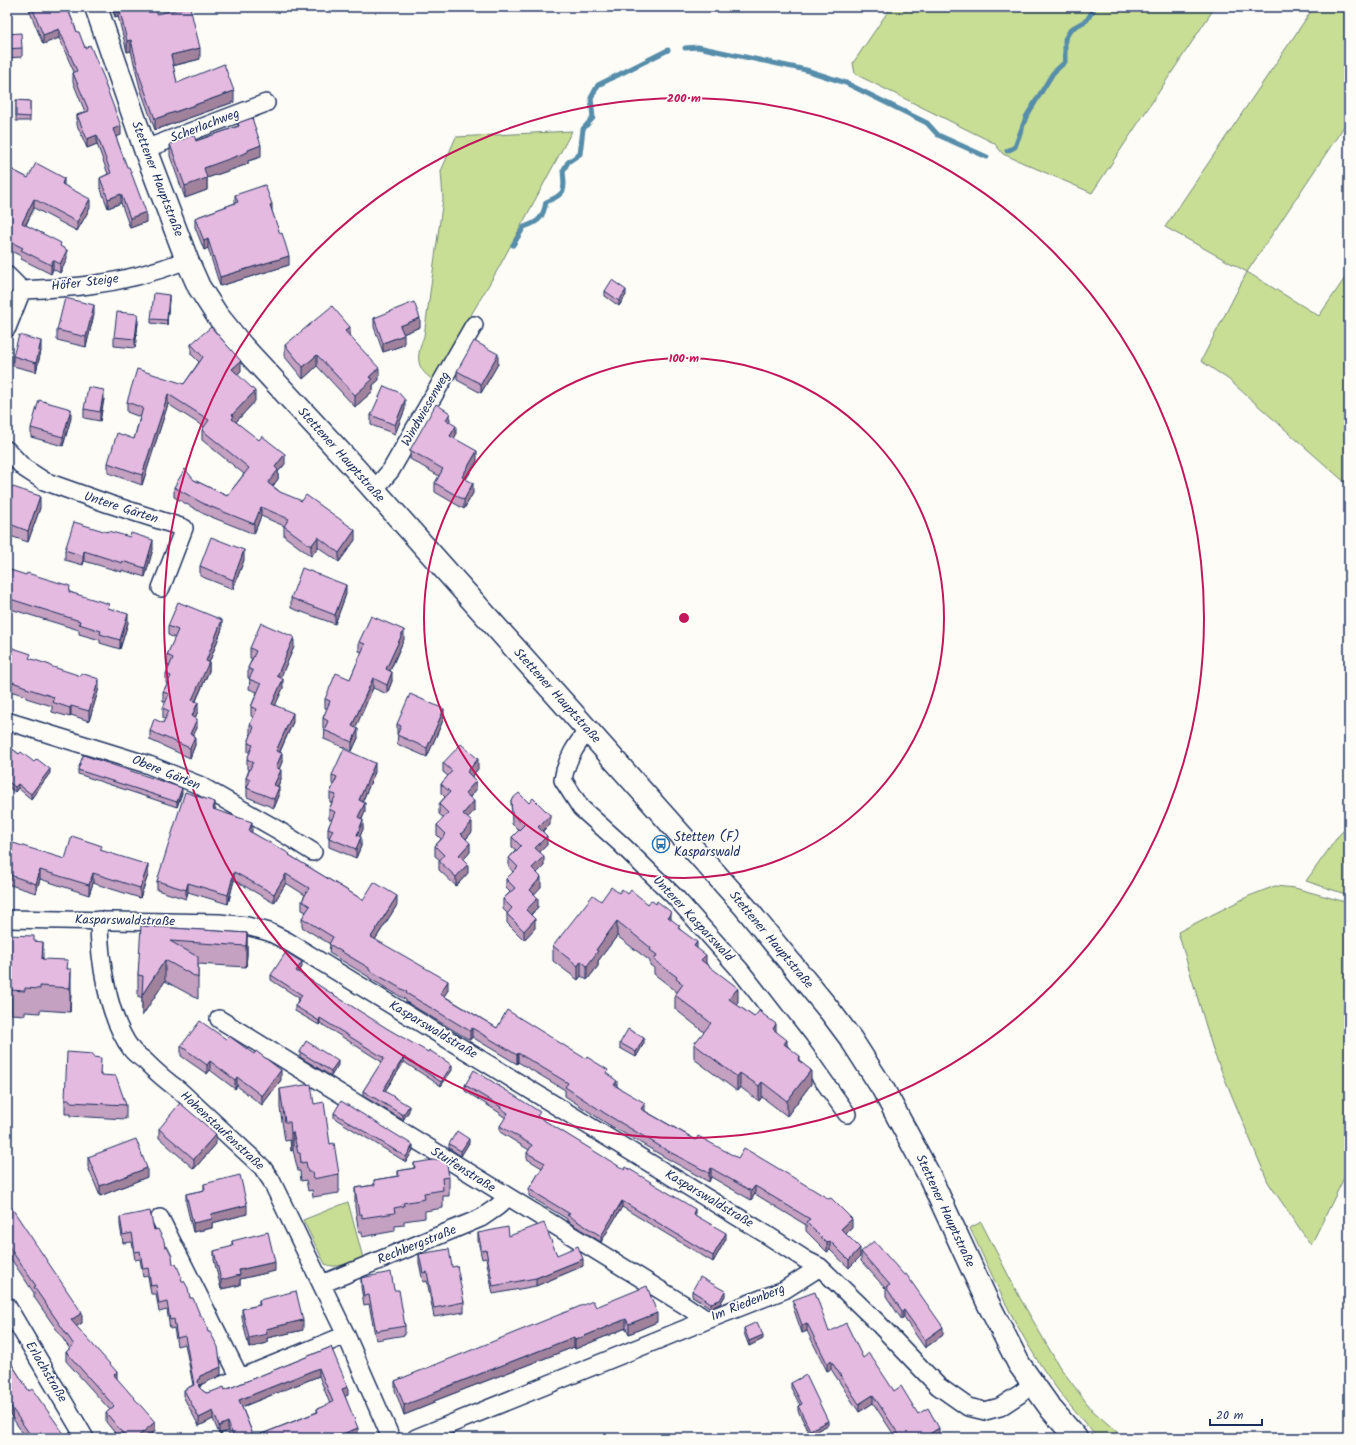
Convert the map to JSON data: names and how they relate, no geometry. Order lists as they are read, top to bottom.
{
  "streets": {
    "street": [
      "Scherlachweg",
      "Stettener Hauptstraße",
      "Höfer Steige",
      "Windwiesenweg",
      "Untere Gärten",
      "Obere Gärten",
      "Unterer Kasparswald",
      "Kasparswaldstraße",
      "Hohenstaufenstraße",
      "Stuifenstraße",
      "Rechbergstraße",
      "Im Riedenberg",
      "Erlachstraße"
    ]
  },
  "crossings": [
    ["Scherlachweg", "Stettener Hauptstraße"],
    ["Stettener Hauptstraße", "Höfer Steige"],
    ["Stettener Hauptstraße", "Windwiesenweg"],
    ["Stettener Hauptstraße", "Unterer Kasparswald"],
    ["Kasparswaldstraße", "Hohenstaufenstraße"],
    ["Kasparswaldstraße", "Im Riedenberg"],
    ["Hohenstaufenstraße", "Rechbergstraße"],
    ["Stuifenstraße", "Rechbergstraße"],
    ["Stuifenstraße", "Im Riedenberg"]
  ],
  "places": {
    "bus stop": ["Stetten (F) Kasparswald"]
  },
  "scale_bar": "20 m",
  "rings": ["200 m", "100 m"]
}
